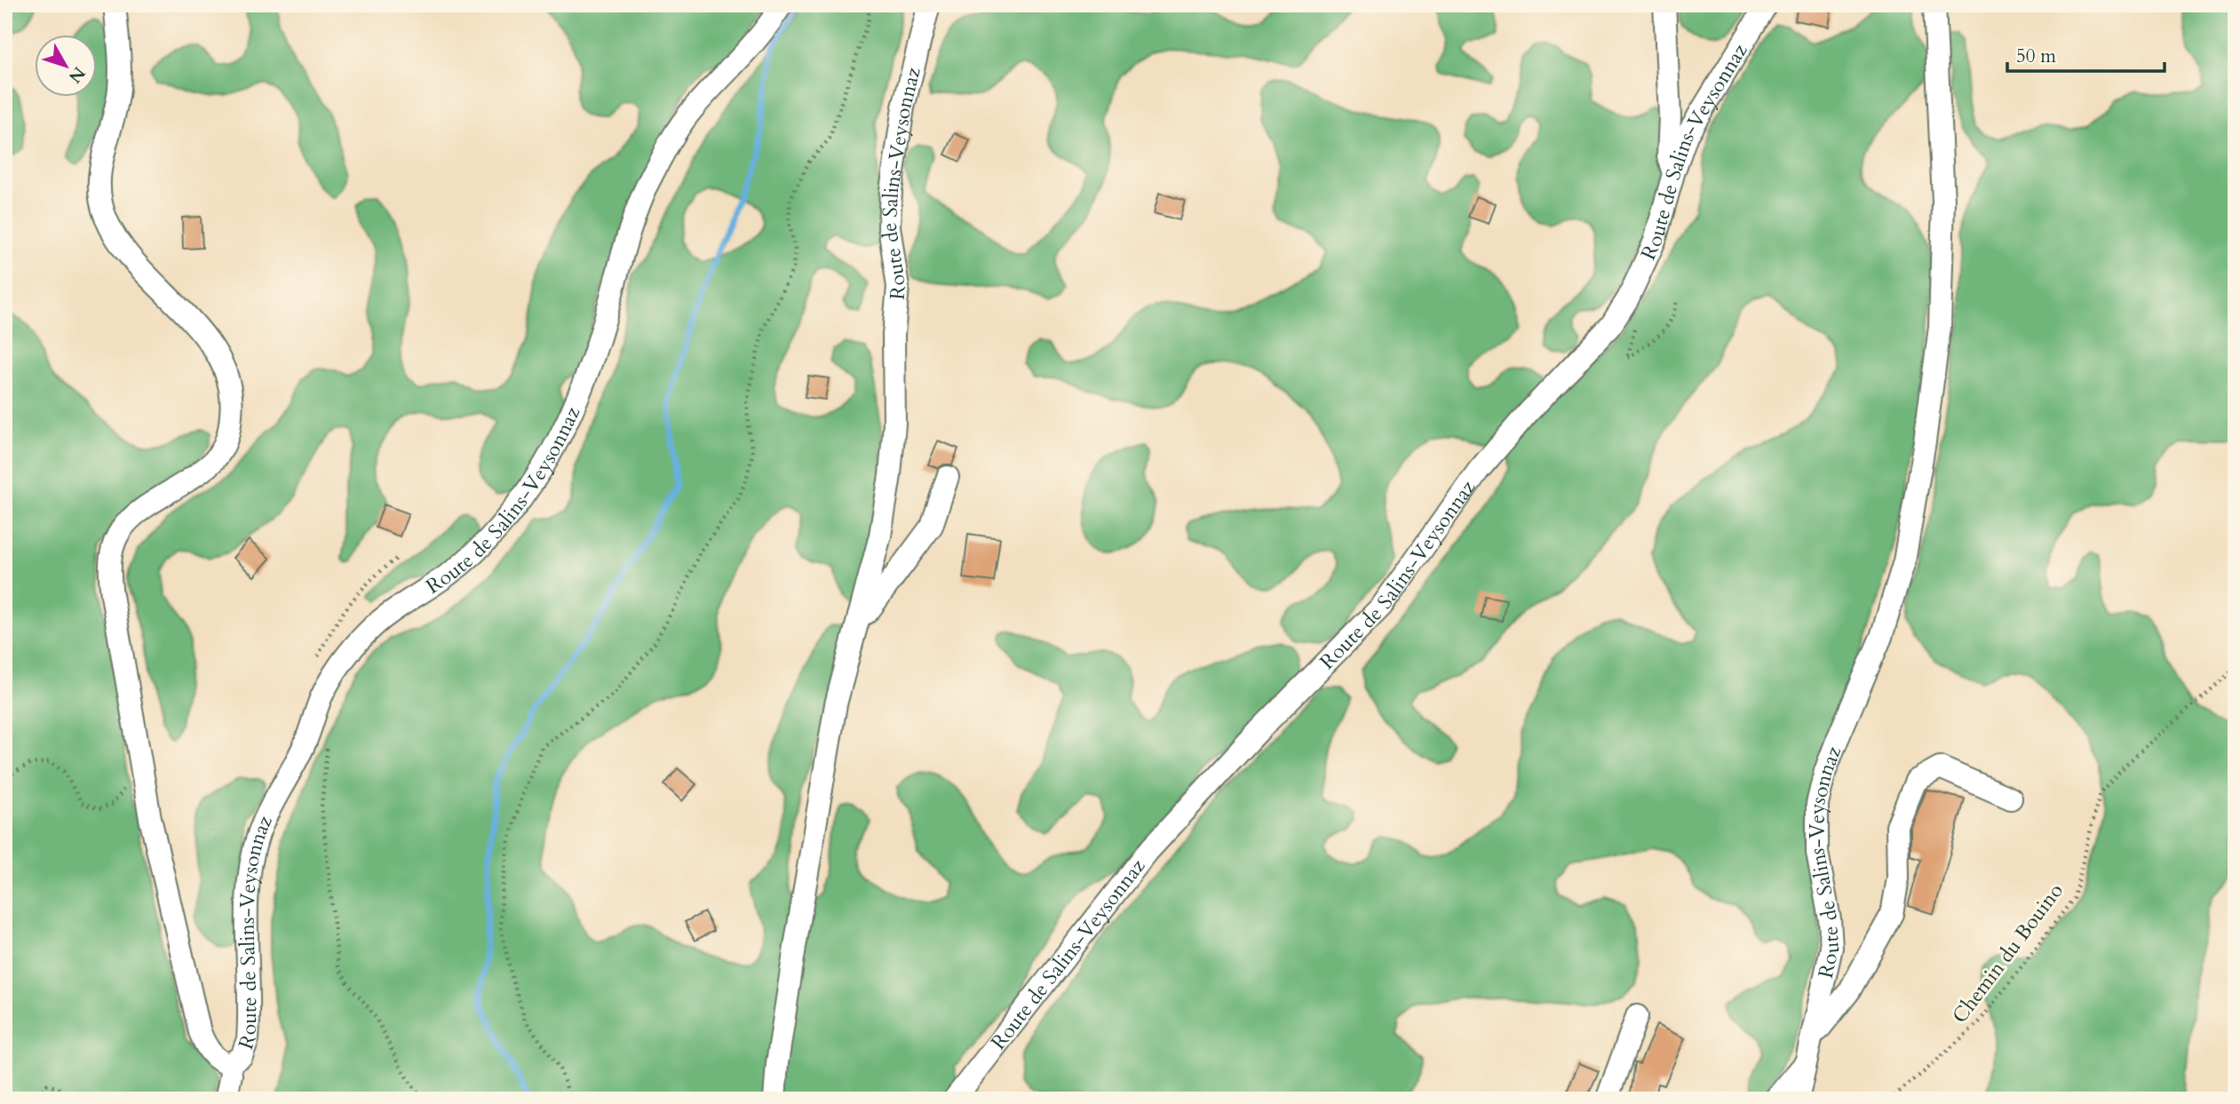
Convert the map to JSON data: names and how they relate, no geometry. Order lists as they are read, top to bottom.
{
  "streets": {
    "street": ["Route de Salins-Veysonnaz"],
    "path": ["Chemin du Bouino"]
  },
  "scale_bar": "50 m",
  "north": "bottom right"
}
